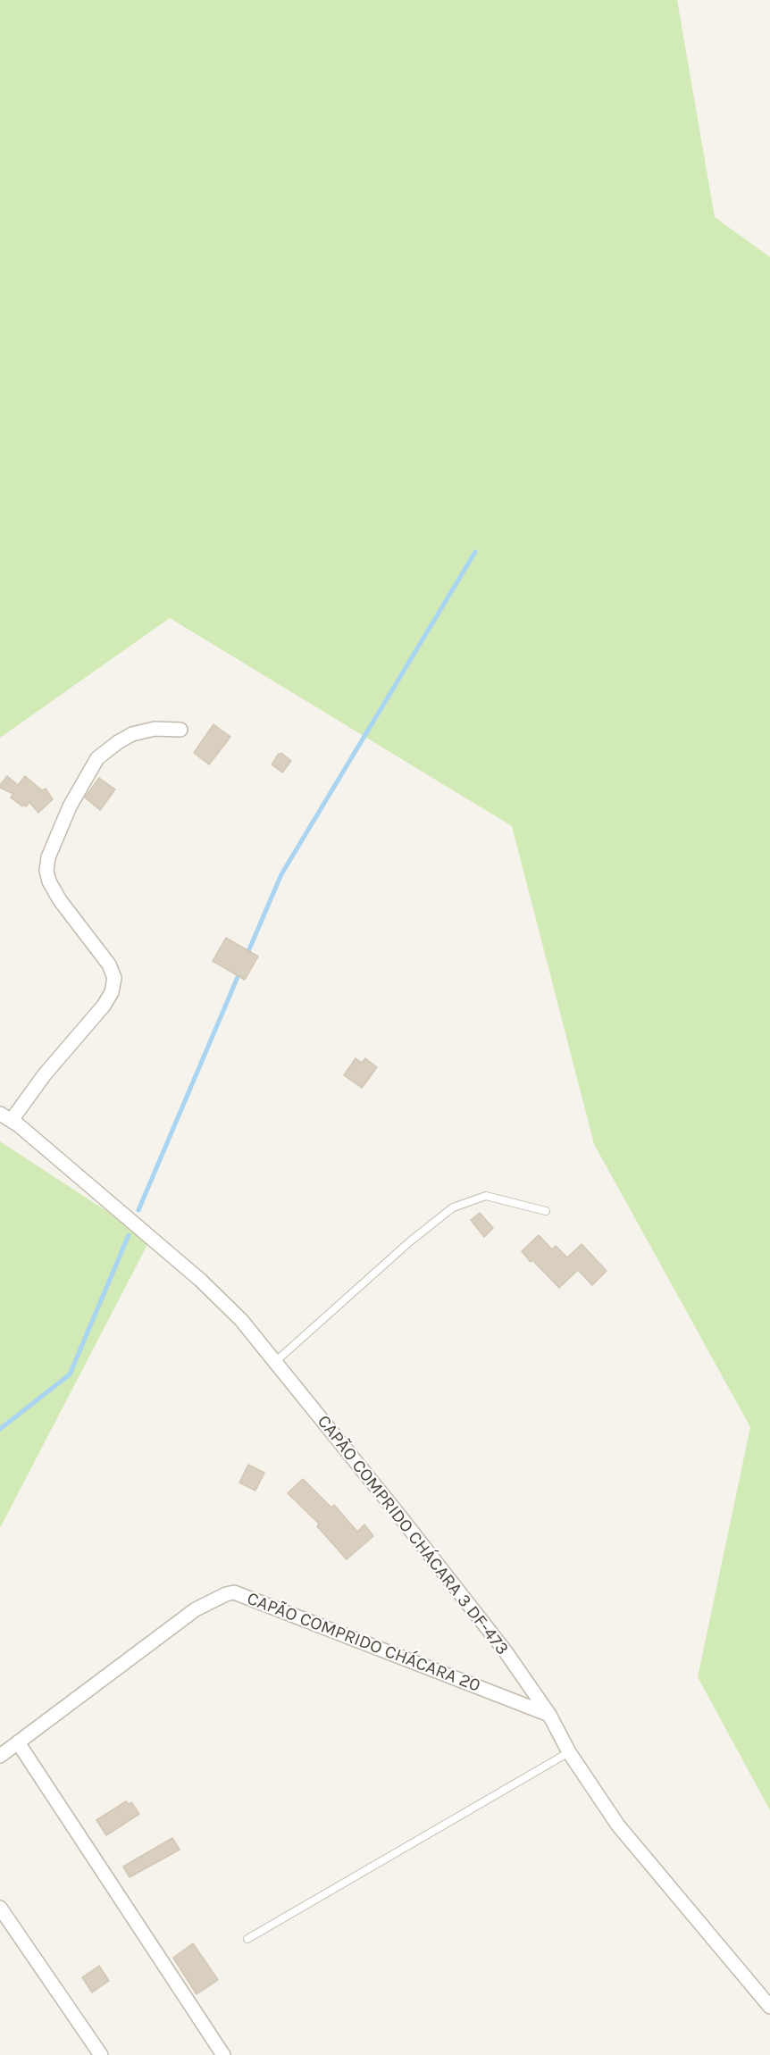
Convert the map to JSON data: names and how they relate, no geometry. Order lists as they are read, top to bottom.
{
  "streets": {
    "street": ["CAPÃO COMPRIDO CHÁCARA 3 DF-473", "CAPÃO COMPRIDO CHÁCARA 20"]
  },
  "crossings": [
    ["CAPÃO COMPRIDO CHÁCARA 3 DF-473", "CAPÃO COMPRIDO CHÁCARA 20"]
  ]
}
